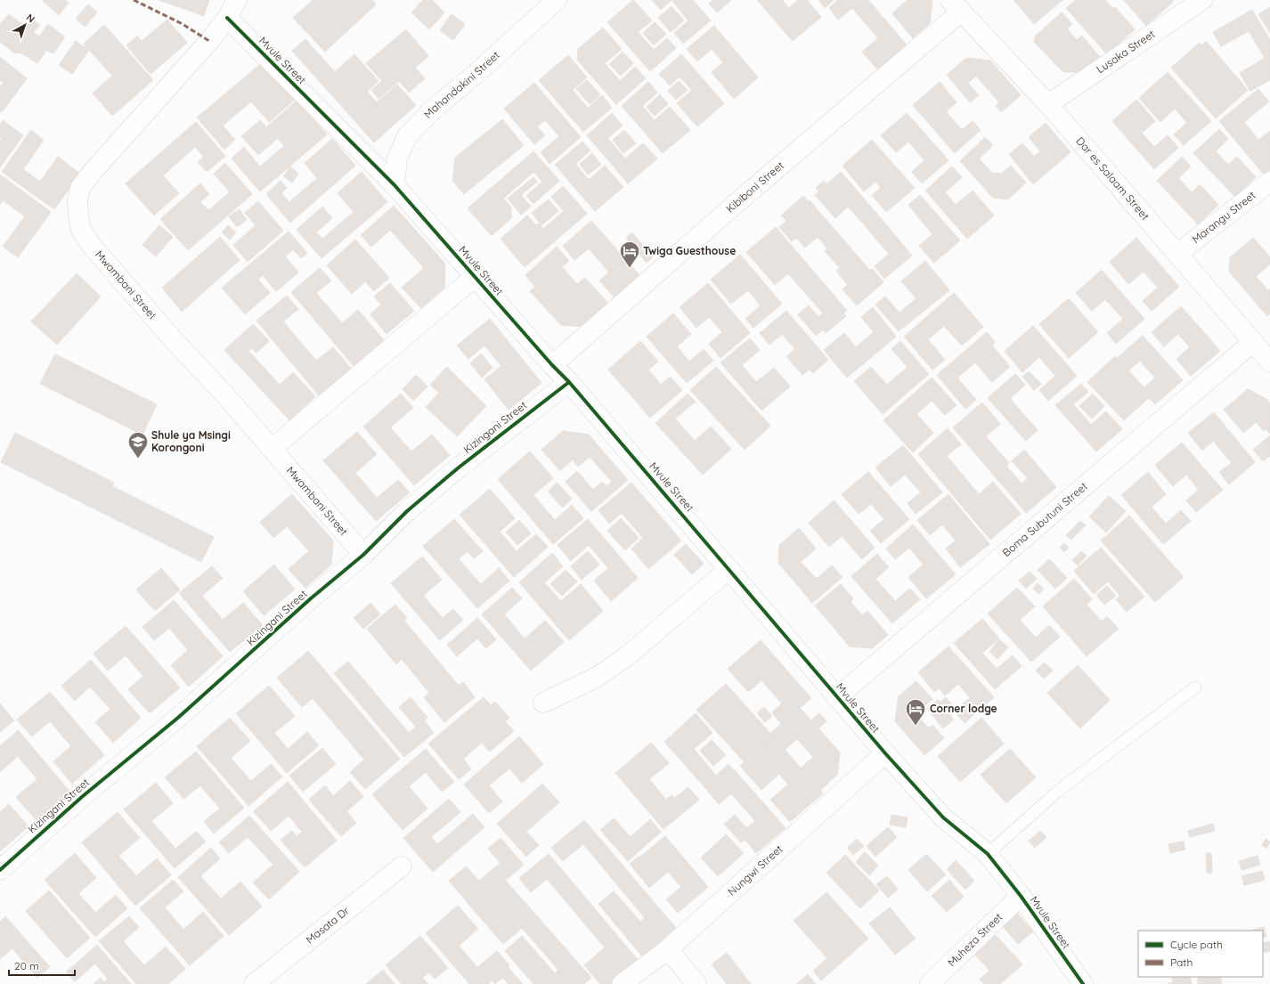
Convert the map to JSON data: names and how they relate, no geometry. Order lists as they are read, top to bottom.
{
  "streets": {
    "street": [
      "Lusaka Street",
      "Mvule Street",
      "Mahandakini Street",
      "Dar es Salaam Street",
      "Kibiboni Street",
      "Marangu Street",
      "Mwambani Street",
      "Kizingani Street",
      "Boma Subutuni Street",
      "Nungwi Street",
      "Masata Dr",
      "Muheza Street"
    ]
  },
  "crossings": [
    ["Lusaka Street", "Dar es Salaam Street"],
    ["Mvule Street", "Mahandakini Street"],
    ["Mvule Street", "Kibiboni Street"],
    ["Mvule Street", "Mwambani Street"],
    ["Mvule Street", "Kizingani Street"],
    ["Mvule Street", "Boma Subutuni Street"],
    ["Mvule Street", "Nungwi Street"],
    ["Mvule Street", "Muheza Street"],
    ["Dar es Salaam Street", "Kibiboni Street"],
    ["Dar es Salaam Street", "Marangu Street"],
    ["Dar es Salaam Street", "Boma Subutuni Street"],
    ["Mwambani Street", "Kizingani Street"]
  ],
  "places": {
    "hotel": ["Twiga Guesthouse", "Corner lodge"],
    "school or university": ["Shule ya Msingi Korongoni"]
  },
  "legend": ["Cycle path", "Path"],
  "scale_bar": "20 m",
  "north": "top right"
}
